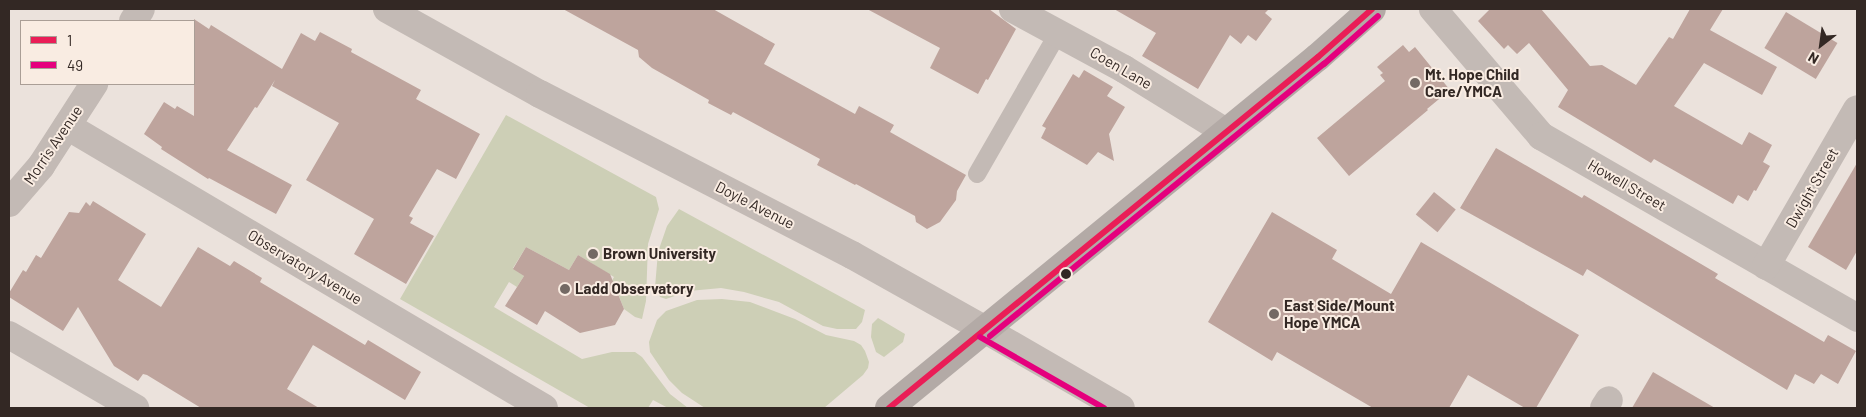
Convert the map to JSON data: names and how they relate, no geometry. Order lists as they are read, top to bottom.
{
  "streets": {
    "street": [
      "Coen Lane",
      "Morris Avenue",
      "Howell Street",
      "Dwight Street",
      "Doyle Avenue",
      "Observatory Avenue"
    ]
  },
  "crossings": [
    ["Morris Avenue", "Observatory Avenue"],
    ["Howell Street", "Dwight Street"]
  ],
  "places": [
    "Mt. Hope Child Care/YMCA",
    "Brown University",
    "Ladd Observatory",
    "East Side/Mount Hope YMCA"
  ],
  "lines": ["transit line 1", "transit line 49"],
  "legend": ["1", "49"],
  "north": "bottom left"
}
